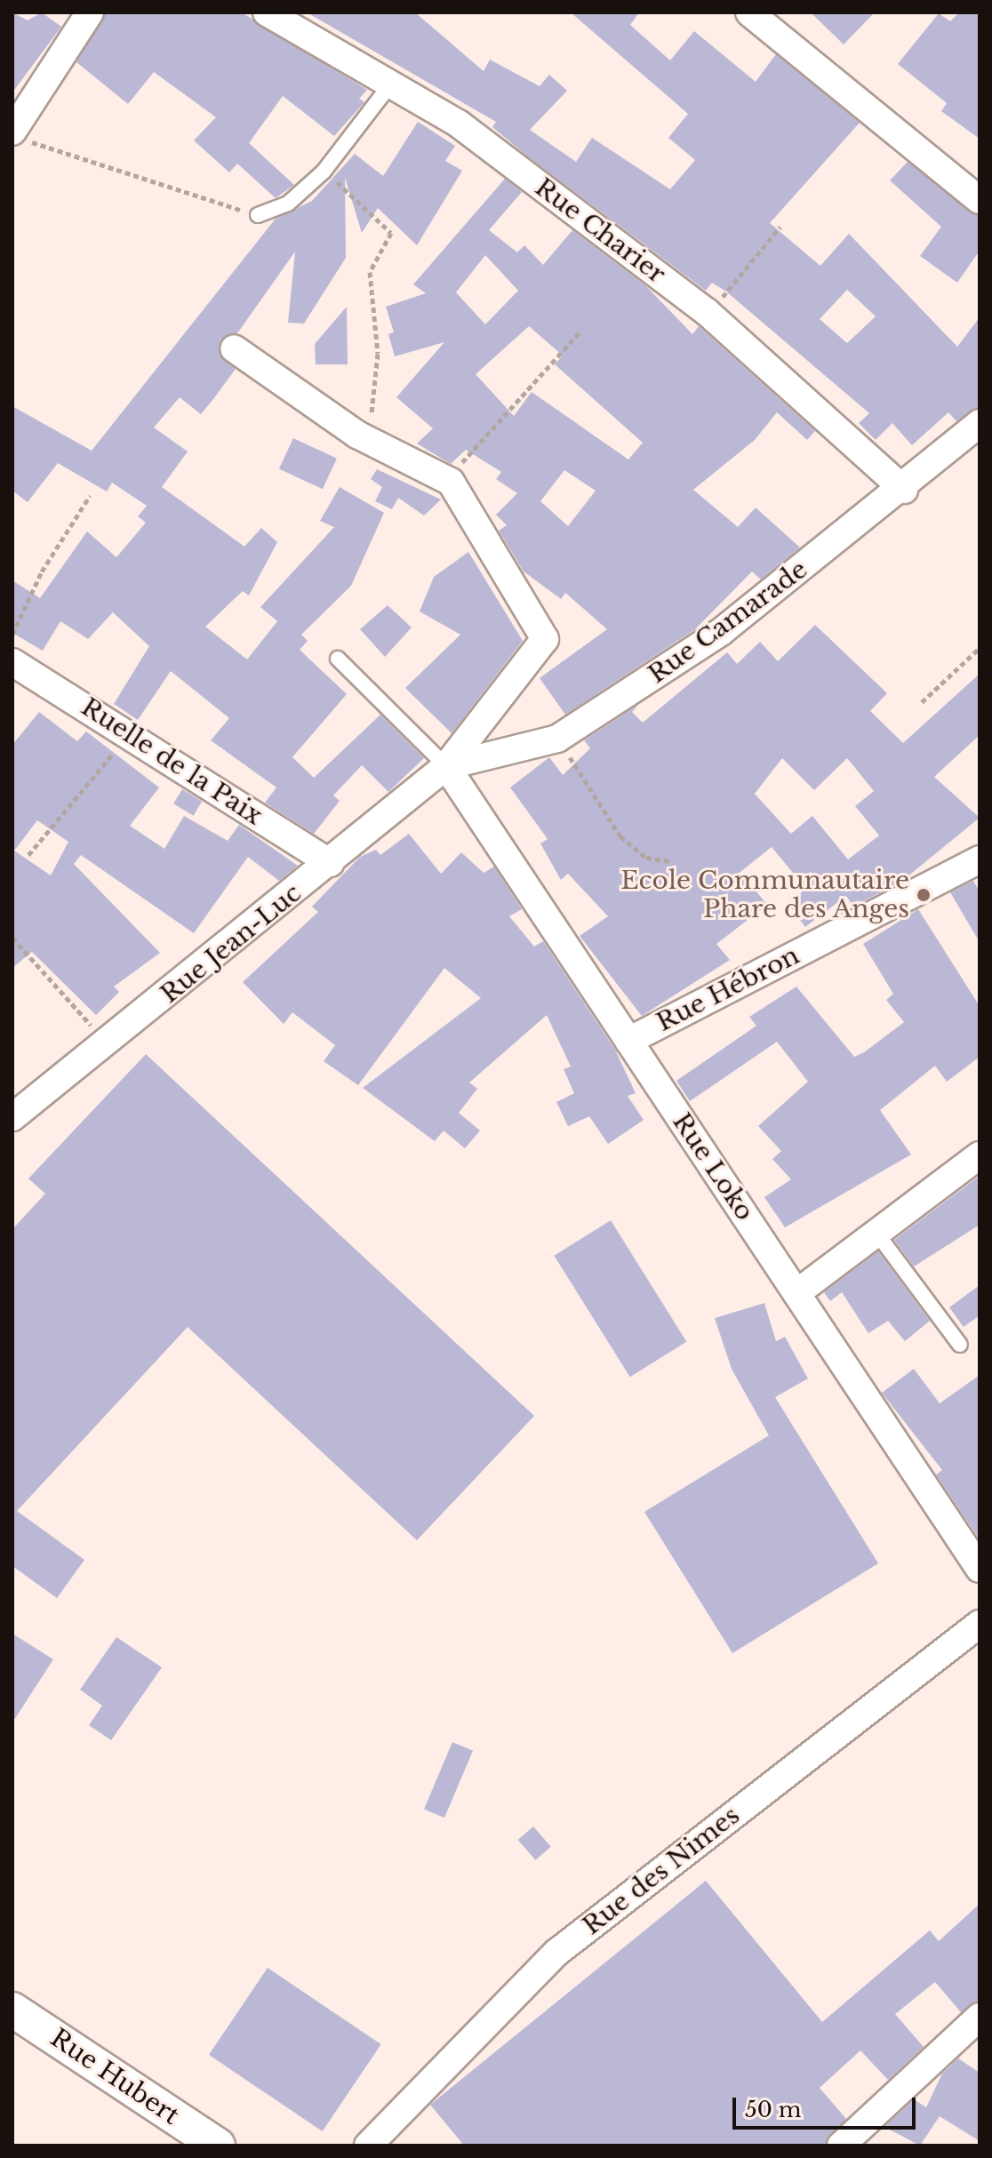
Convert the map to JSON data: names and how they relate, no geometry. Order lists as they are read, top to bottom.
{
  "streets": {
    "street": [
      "Rue Charier",
      "Rue Camarade",
      "Ruelle de la Paix",
      "Rue Jean-Luc",
      "Rue Hébron",
      "Rue Loko",
      "Rue des Nimes",
      "Rue Hubert"
    ]
  },
  "crossings": [
    ["Rue Charier", "Rue Camarade"],
    ["Rue Camarade", "Rue Jean-Luc"],
    ["Rue Camarade", "Rue Loko"],
    ["Ruelle de la Paix", "Rue Jean-Luc"],
    ["Rue Jean-Luc", "Rue Loko"],
    ["Rue Hébron", "Rue Loko"]
  ],
  "places": ["Ecole Communautaire Phare des Anges"],
  "scale_bar": "50 m"
}
